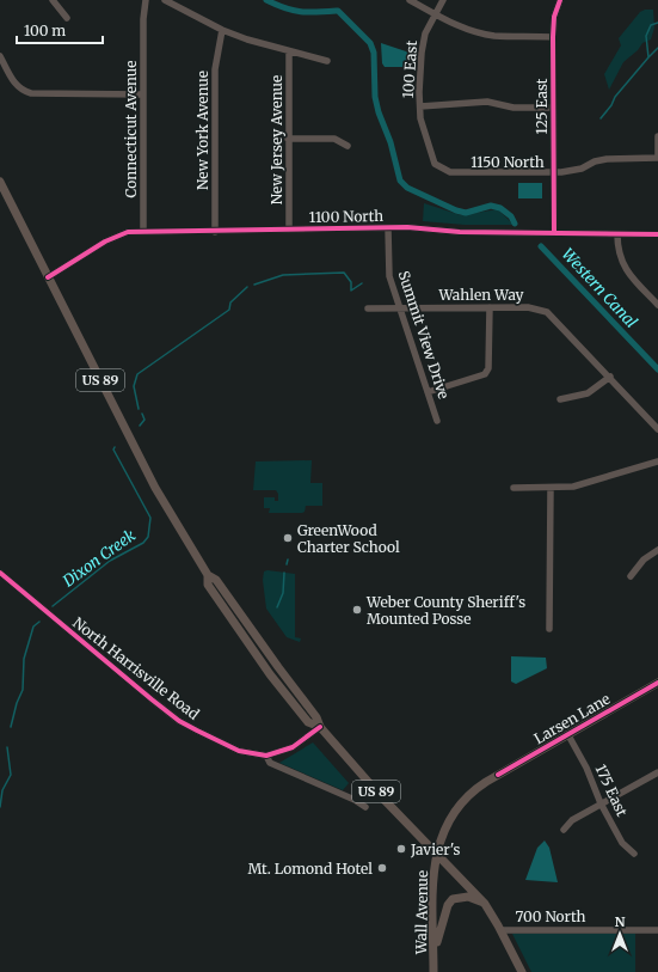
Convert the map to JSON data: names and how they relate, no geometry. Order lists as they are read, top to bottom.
{
  "streets": {
    "main road": ["US 89", "Larsen Lane", "Wall Avenue"],
    "street": [
      "100 East",
      "125 East",
      "Connecticut Avenue",
      "New York Avenue",
      "New Jersey Avenue",
      "1150 North",
      "1100 North",
      "Wahlen Way",
      "Summit View Drive",
      "North Harrisville Road",
      "175 East",
      "700 North"
    ]
  },
  "crossings": [
    ["100 East", "1150 North"],
    ["125 East", "1150 North"],
    ["125 East", "1100 North"],
    ["Connecticut Avenue", "1100 North"],
    ["New York Avenue", "1100 North"],
    ["New Jersey Avenue", "1100 North"],
    ["1100 North", "Summit View Drive"],
    ["1100 North", "US 89"],
    ["Wahlen Way", "Summit View Drive"],
    ["US 89", "North Harrisville Road"],
    ["US 89", "Larsen Lane"],
    ["US 89", "Wall Avenue"],
    ["US 89", "700 North"],
    ["Larsen Lane", "175 East"],
    ["Larsen Lane", "Wall Avenue"]
  ],
  "water": ["Western Canal", "Dixon Creek"],
  "places": [
    "GreenWood Charter School",
    "Weber County Sheriff's Mounted Posse",
    "Javier's",
    "Mt. Lomond Hotel"
  ],
  "scale_bar": "100 m",
  "north": "top"
}
